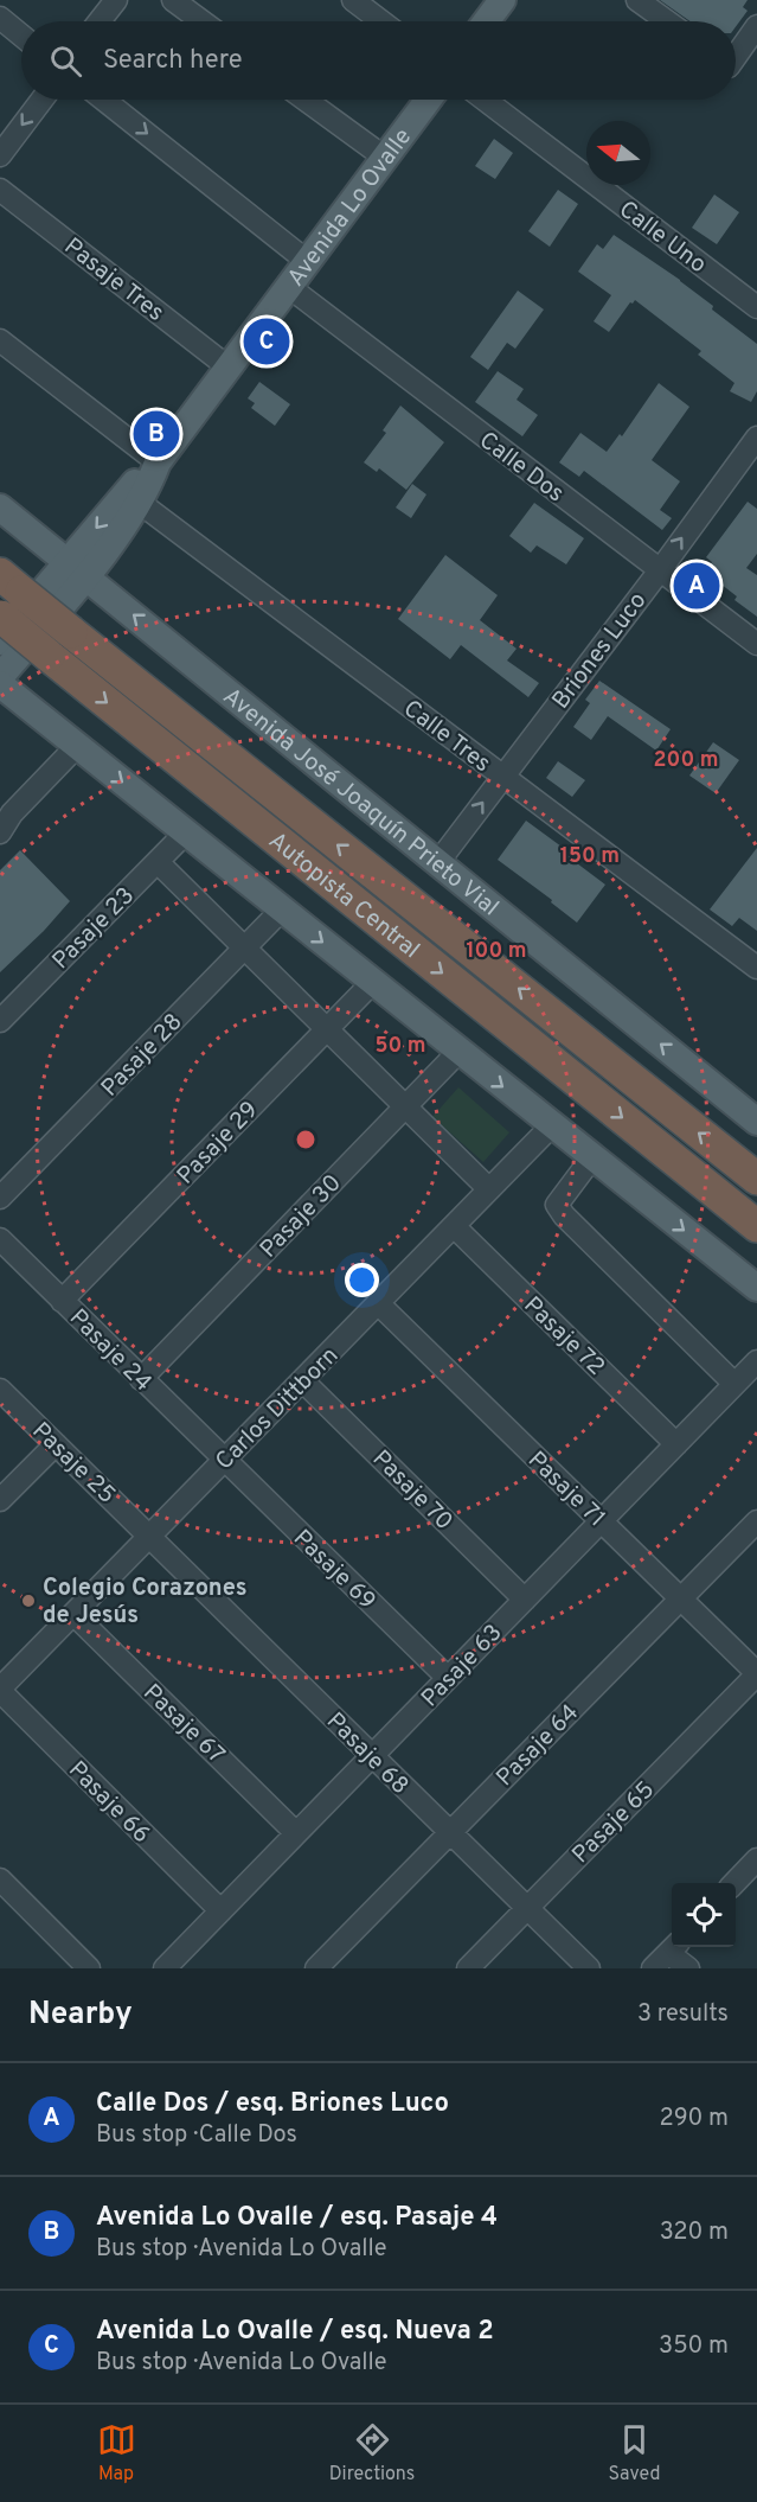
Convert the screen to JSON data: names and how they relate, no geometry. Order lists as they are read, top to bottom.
{
  "streets": {
    "highway": ["Autopista Central"],
    "main road": ["Avenida Lo Ovalle", "Avenida José Joaquín Prieto Vial"],
    "street": [
      "Calle Uno",
      "Pasaje Tres",
      "Calle Dos",
      "Briones Luco",
      "Calle Tres",
      "Pasaje 23",
      "Pasaje 28",
      "Pasaje 29",
      "Pasaje 30",
      "Pasaje 72",
      "Pasaje 24",
      "Carlos Dittborn",
      "Pasaje 25",
      "Pasaje 71",
      "Pasaje 70",
      "Pasaje 69",
      "Pasaje 63",
      "Pasaje 67",
      "Pasaje 64",
      "Pasaje 68",
      "Pasaje 66",
      "Pasaje 65"
    ]
  },
  "crossings": [
    ["Avenida Lo Ovalle", "Pasaje Tres"],
    ["Avenida Lo Ovalle", "Calle Dos"],
    ["Avenida Lo Ovalle", "Calle Tres"],
    ["Avenida Lo Ovalle", "Avenida José Joaquín Prieto Vial"],
    ["Calle Dos", "Briones Luco"],
    ["Briones Luco", "Calle Tres"],
    ["Briones Luco", "Avenida José Joaquín Prieto Vial"],
    ["Pasaje 29", "Pasaje 24"],
    ["Pasaje 30", "Pasaje 24"],
    ["Pasaje 72", "Carlos Dittborn"],
    ["Pasaje 72", "Pasaje 63"],
    ["Pasaje 24", "Carlos Dittborn"],
    ["Pasaje 24", "Pasaje 69"],
    ["Carlos Dittborn", "Pasaje 25"],
    ["Carlos Dittborn", "Pasaje 71"],
    ["Carlos Dittborn", "Pasaje 70"],
    ["Carlos Dittborn", "Pasaje 69"],
    ["Carlos Dittborn", "Pasaje 67"],
    ["Carlos Dittborn", "Pasaje 68"],
    ["Carlos Dittborn", "Pasaje 66"],
    ["Pasaje 25", "Pasaje 68"],
    ["Pasaje 71", "Pasaje 63"],
    ["Pasaje 71", "Pasaje 64"],
    ["Pasaje 71", "Pasaje 65"],
    ["Pasaje 70", "Pasaje 63"],
    ["Pasaje 69", "Pasaje 63"],
    ["Pasaje 63", "Pasaje 67"],
    ["Pasaje 63", "Pasaje 68"],
    ["Pasaje 63", "Pasaje 66"],
    ["Pasaje 64", "Pasaje 68"],
    ["Pasaje 68", "Pasaje 65"]
  ],
  "one_way": ["Briones Luco"],
  "places": ["Colegio Corazones de Jesús"],
  "north": "left",
  "page": {
    "search": "Search here",
    "pins": ["C", "B", "A"],
    "heading": ["Nearby", "3 results"],
    "list": [
      {
        "mark": "A",
        "name": "Calle Dos / esq. Briones Luco",
        "note": "Bus stop · Calle Dos",
        "value": "290 m"
      },
      {
        "mark": "B",
        "name": "Avenida Lo Ovalle / esq. Pasaje 4",
        "note": "Bus stop · Avenida Lo Ovalle",
        "value": "320 m"
      },
      {
        "mark": "C",
        "name": "Avenida Lo Ovalle / esq. Nueva 2",
        "note": "Bus stop · Avenida Lo Ovalle",
        "value": "350 m"
      }
    ],
    "nav": ["Map", "Directions", "Saved"]
  },
  "rings": [
    "200 m",
    "150 m",
    "100 m",
    "50 m"
  ]
}
